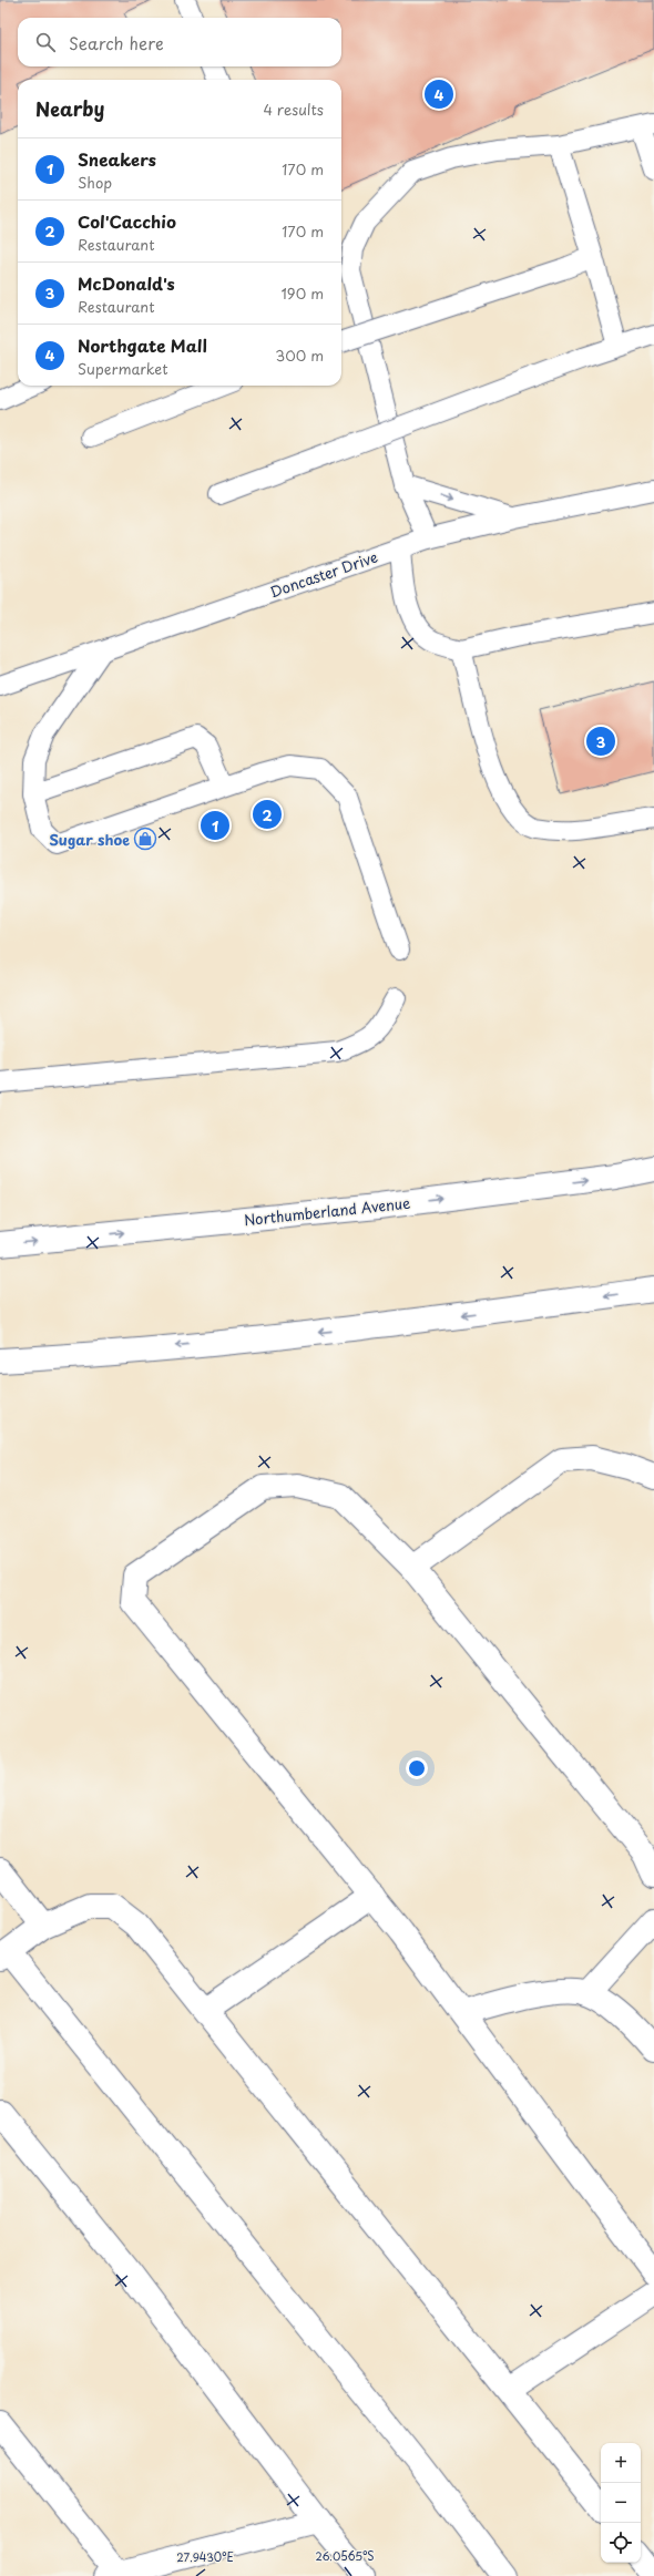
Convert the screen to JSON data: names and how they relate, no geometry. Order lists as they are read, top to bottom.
{
  "streets": {
    "street": ["Northumberland Avenue"],
    "lane": ["Doncaster Drive"]
  },
  "places": {
    "shop": ["Sugar shoe"]
  },
  "page": {
    "search": "Search here",
    "pins": [
      "4",
      "3",
      "2",
      "1"
    ],
    "heading": ["Nearby", "4 results"],
    "list": [
      {
        "mark": "1",
        "name": "Sneakers",
        "note": "Shop",
        "value": "170 m"
      },
      {
        "mark": "2",
        "name": "Col'Cacchio",
        "note": "Restaurant",
        "value": "170 m"
      },
      {
        "mark": "3",
        "name": "McDonald's",
        "note": "Restaurant",
        "value": "190 m"
      },
      {
        "mark": "4",
        "name": "Northgate Mall",
        "note": "Supermarket",
        "value": "300 m"
      }
    ],
    "map_buttons": ["+", "−"]
  },
  "coordinates": ["26.0565°S", "27.9430°E"]
}
